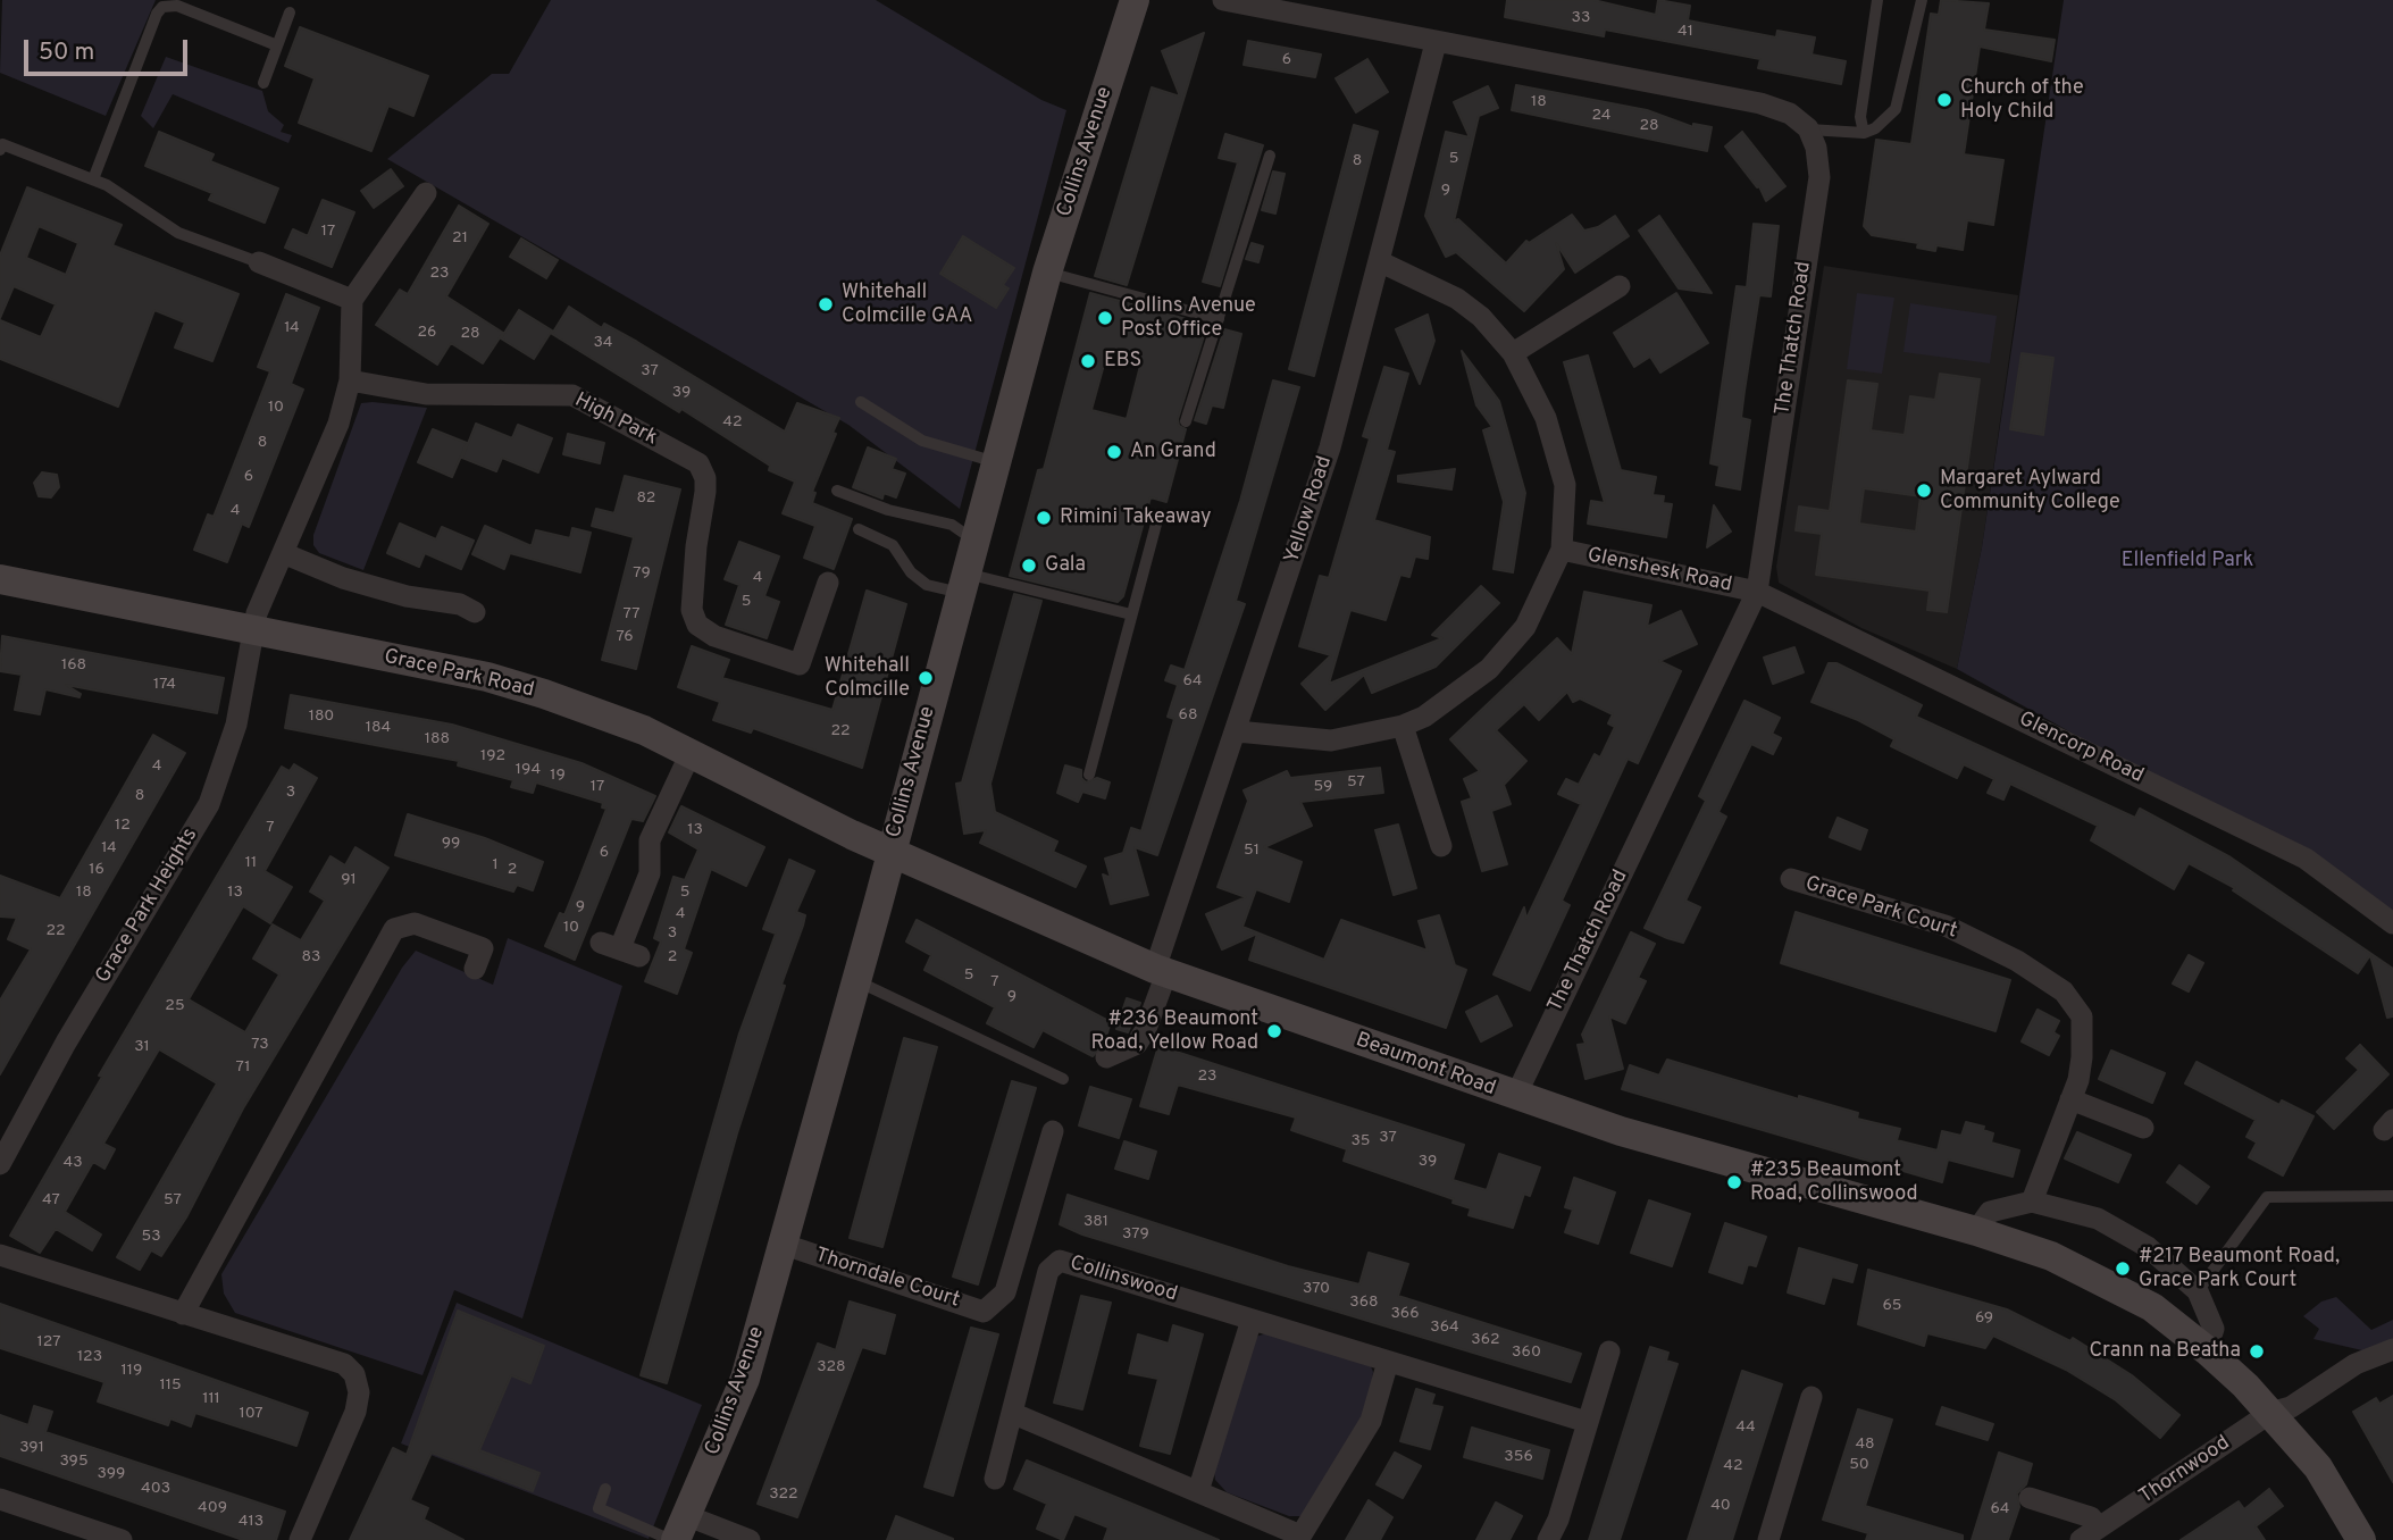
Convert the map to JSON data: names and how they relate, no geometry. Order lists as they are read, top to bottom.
{
  "streets": {
    "street": [
      "Collins Avenue",
      "The Thatch Road",
      "High Park",
      "Yellow Road",
      "Glenshesk Road",
      "Grace Park Road",
      "Glencorp Road",
      "Grace Park Heights",
      "Grace Park Court",
      "Beaumont Road",
      "Thorndale Court",
      "Collinswood",
      "Thornwood"
    ]
  },
  "crossings": [
    ["Collins Avenue", "Grace Park Road"],
    ["Collins Avenue", "Beaumont Road"],
    ["Collins Avenue", "Thorndale Court"],
    ["The Thatch Road", "Glenshesk Road"],
    ["The Thatch Road", "Glencorp Road"],
    ["The Thatch Road", "Beaumont Road"],
    ["Yellow Road", "Glenshesk Road"],
    ["Yellow Road", "Beaumont Road"],
    ["Glenshesk Road", "Glencorp Road"],
    ["Grace Park Road", "Grace Park Heights"],
    ["Grace Park Road", "Beaumont Road"],
    ["Beaumont Road", "Thornwood"]
  ],
  "parks": ["Ellenfield Park"],
  "places": [
    "Church of the Holy Child",
    "Whitehall Colmcille GAA",
    "Collins Avenue Post Office",
    "EBS",
    "An Grand",
    "Margaret Aylward Community College",
    "Rimini Takeaway",
    "Gala",
    "Whitehall Colmcille",
    "#236 Beaumont Road, Yellow Road",
    "#235 Beaumont Road, Collinswood",
    "#217 Beaumont Road, Grace Park Court",
    "Crann na Beatha"
  ],
  "house_numbers": [
    "33",
    "41",
    "6",
    "18",
    "24",
    "28",
    "5",
    "8",
    "9",
    "17",
    "21",
    "23",
    "14",
    "26",
    "28",
    "34",
    "37",
    "39",
    "10",
    "42",
    "8",
    "6",
    "82",
    "4",
    "79",
    "4",
    "5",
    "77",
    "76",
    "168",
    "64",
    "174",
    "68",
    "180",
    "184",
    "22",
    "188",
    "192",
    "4",
    "194",
    "19",
    "57",
    "17",
    "59",
    "3",
    "8",
    "12",
    "7",
    "13",
    "99",
    "14",
    "51",
    "6",
    "11",
    "1",
    "16",
    "2",
    "91",
    "18",
    "13",
    "5",
    "9",
    "4",
    "10",
    "22",
    "3",
    "83",
    "2",
    "5",
    "7",
    "9",
    "25",
    "73",
    "31",
    "71",
    "23",
    "37",
    "35",
    "39",
    "43",
    "47",
    "57",
    "381",
    "379",
    "53",
    "370",
    "368",
    "65",
    "366",
    "69",
    "364",
    "362",
    "127",
    "360",
    "123",
    "328",
    "119",
    "115",
    "111",
    "107",
    "44",
    "48",
    "391",
    "356",
    "395",
    "50",
    "42",
    "399",
    "403",
    "322",
    "40",
    "409",
    "64",
    "413"
  ],
  "scale_bar": "50 m"
}
